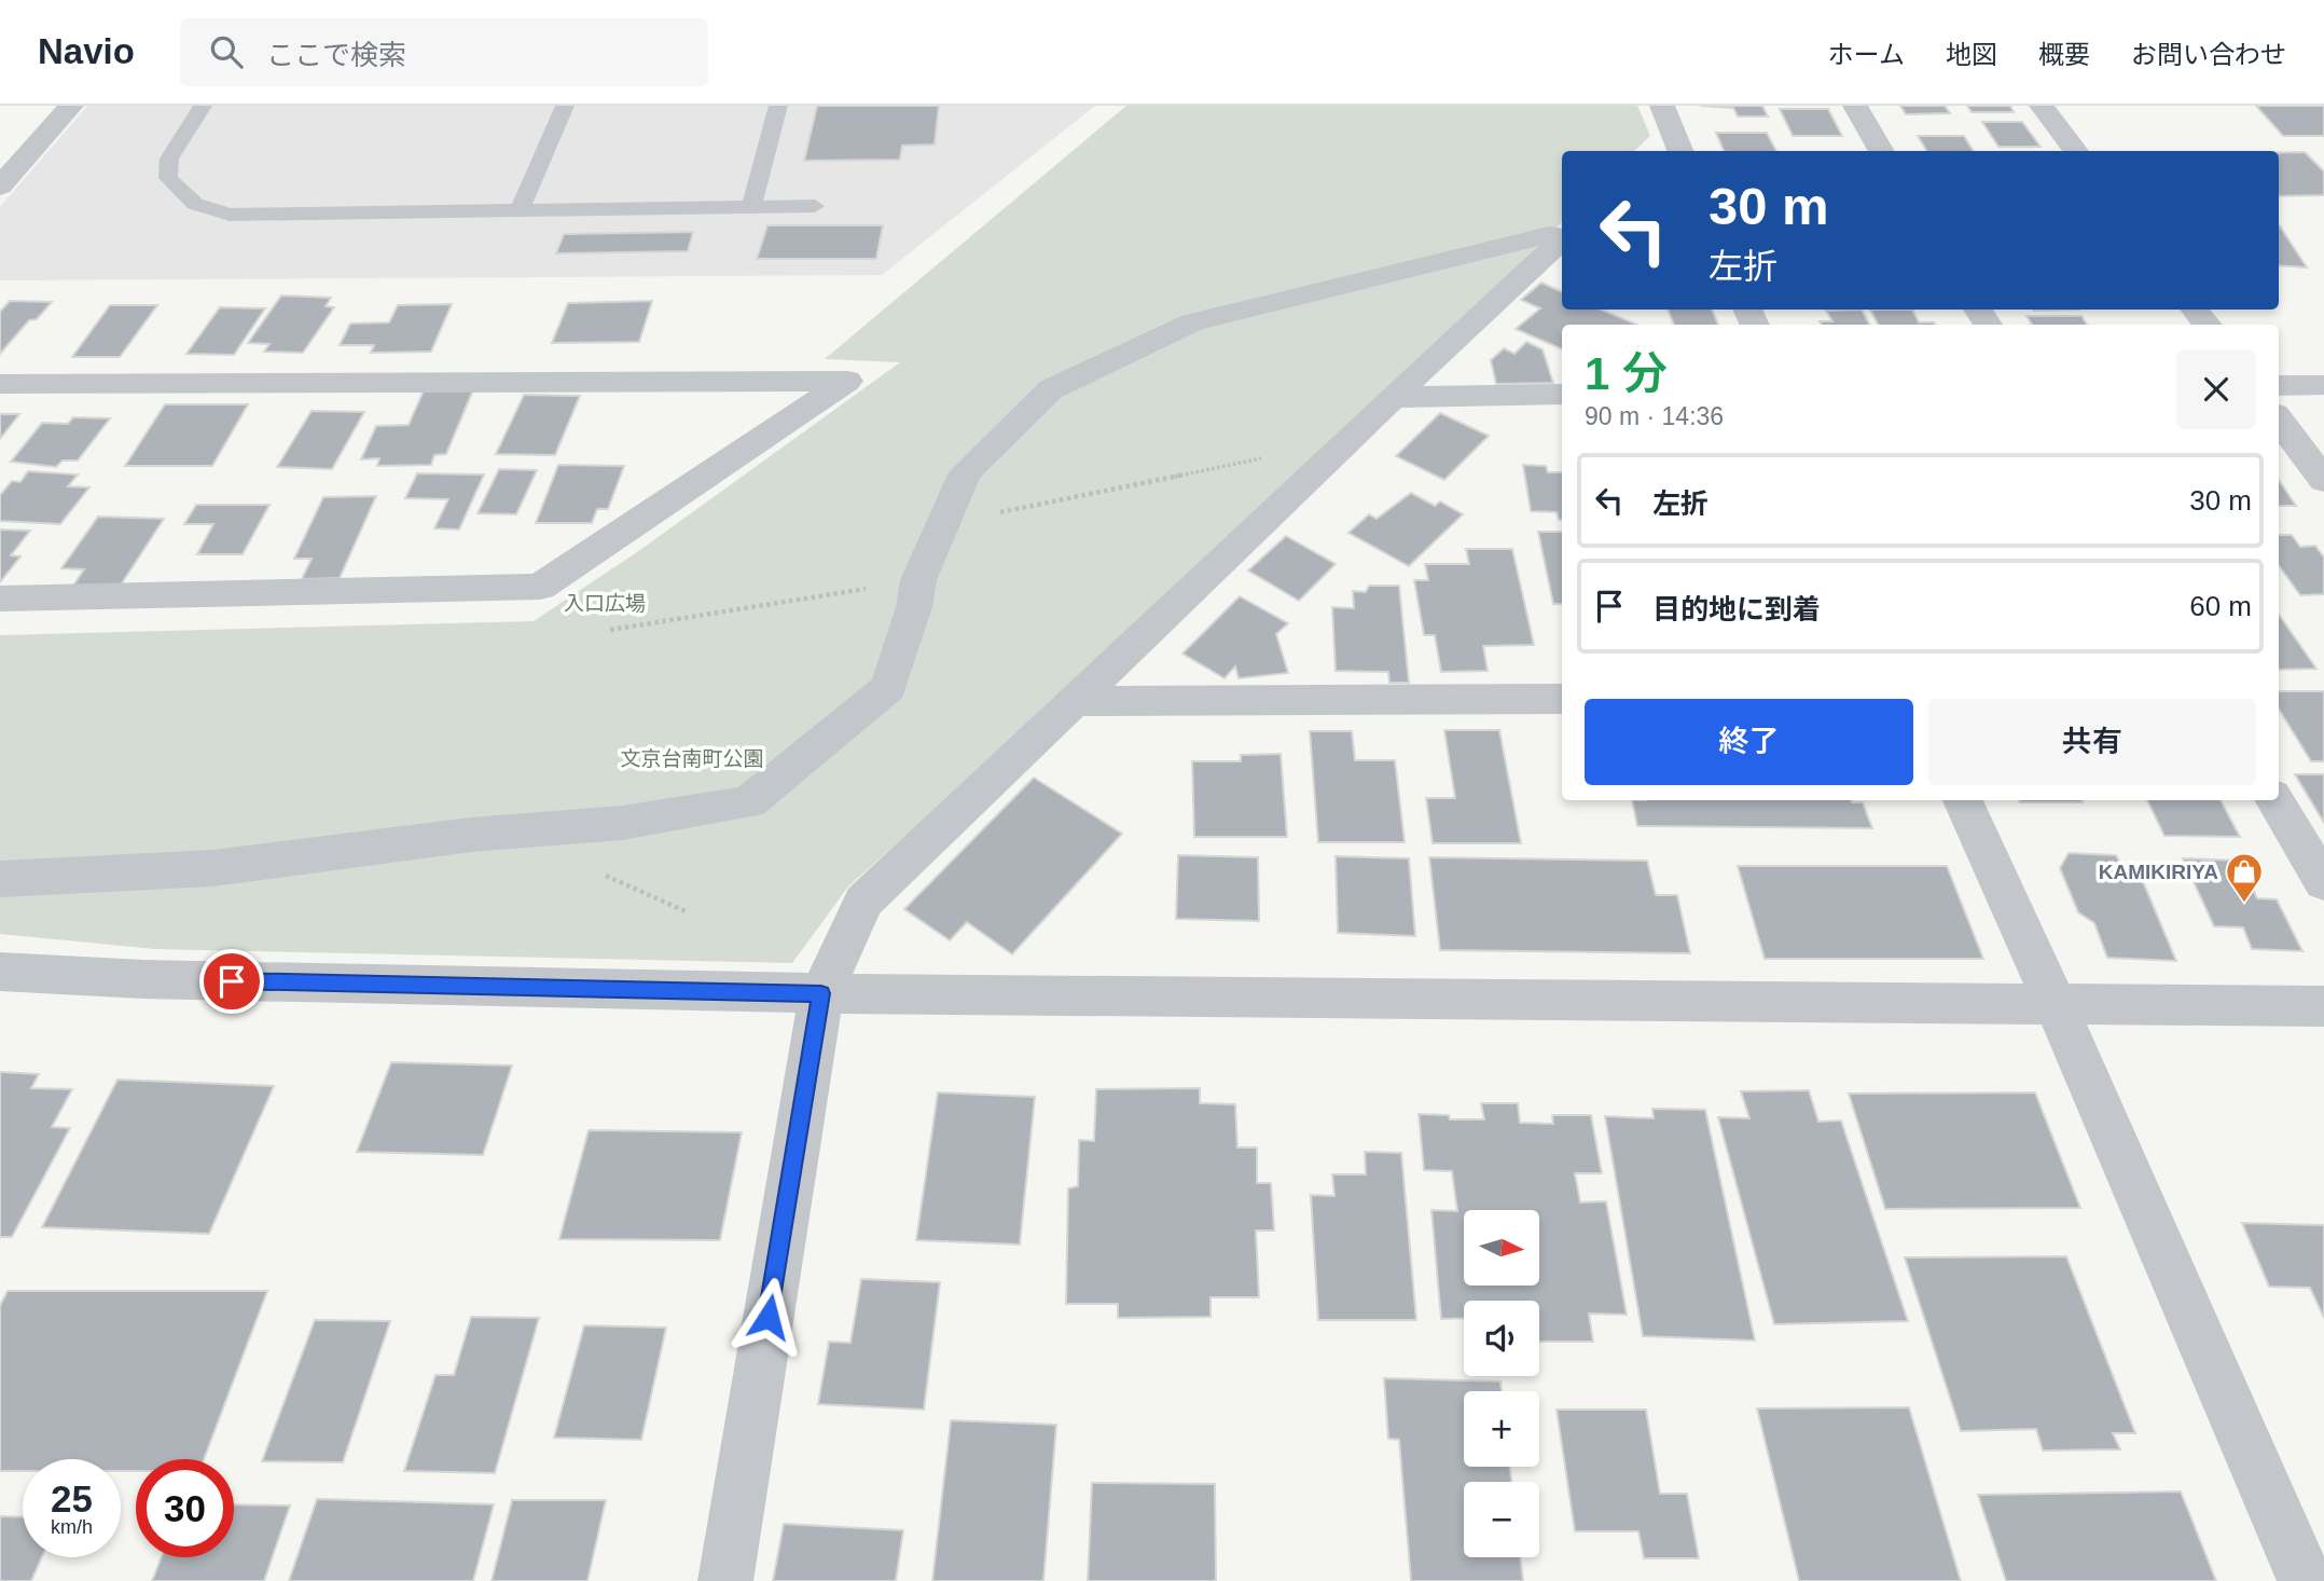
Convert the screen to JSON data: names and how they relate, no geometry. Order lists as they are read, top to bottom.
{
  "parks": ["入口広場", "文京台南町公園"],
  "places": {
    "shop": ["KAMIKIRIYA"]
  },
  "north": "right",
  "page": {
    "header": "Navio",
    "search": "ここで検索",
    "nav": [
      "ホーム",
      "地図",
      "概要",
      "お問い合わせ"
    ],
    "turn": ["30 m", "左折"],
    "heading": ["1 分", "90 m · 14:36"],
    "list": [
      {
        "name": "左折",
        "value": "30 m"
      },
      {
        "name": "目的地に到着",
        "value": "60 m"
      }
    ],
    "buttons": ["終了", "共有"],
    "map_buttons": ["+", "−"],
    "speed": "25 km/h",
    "limit": "30"
  }
}
